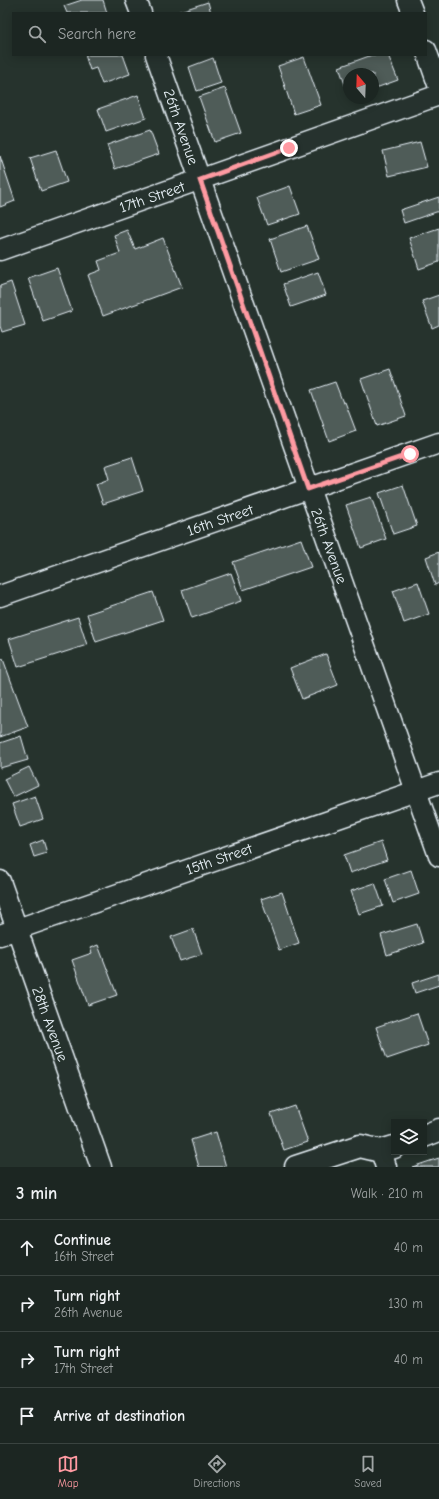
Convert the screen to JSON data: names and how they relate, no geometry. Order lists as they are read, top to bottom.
{
  "streets": {
    "street": [
      "26th Avenue",
      "17th Street",
      "16th Street",
      "15th Street",
      "28th Avenue"
    ]
  },
  "crossings": [
    ["26th Avenue", "17th Street"],
    ["26th Avenue", "16th Street"],
    ["26th Avenue", "15th Street"],
    ["15th Street", "28th Avenue"]
  ],
  "north": "top",
  "page": {
    "search": "Search here",
    "heading": ["3 min", "Walk · 210 m"],
    "list": [
      ["Continue", "16th Street", "40 m"],
      ["Turn right", "26th Avenue", "130 m"],
      ["Turn right", "17th Street", "40 m"],
      "Arrive at destination"
    ],
    "nav": ["Map", "Directions", "Saved"]
  }
}
